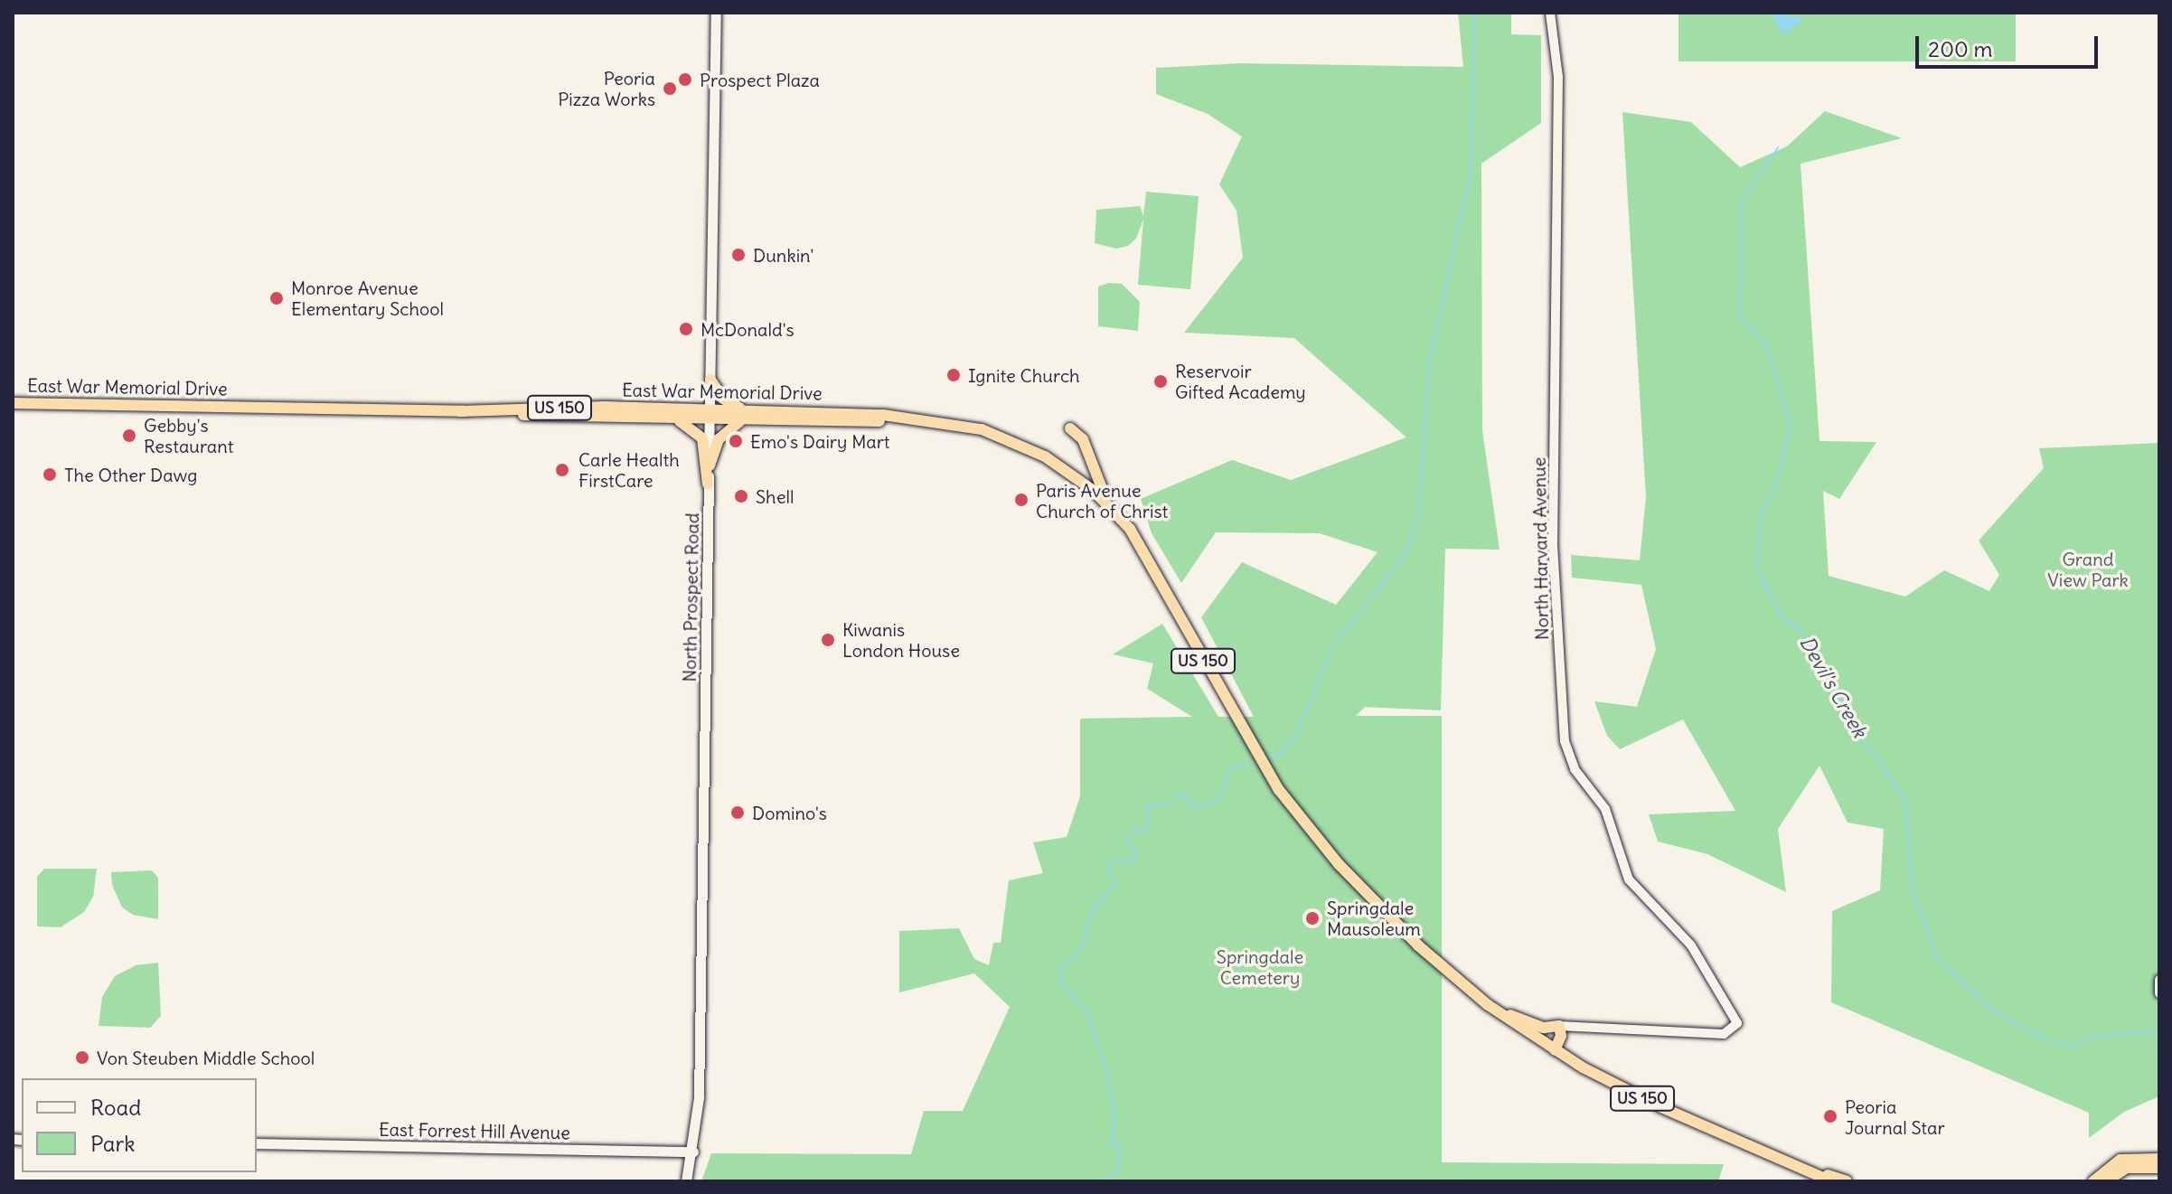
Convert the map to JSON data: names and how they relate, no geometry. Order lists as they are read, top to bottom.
{
  "streets": {
    "highway": ["East War Memorial Drive", "US 150"],
    "main road": ["North Prospect Road", "East Forrest Hill Avenue"],
    "street": ["North Harvard Avenue"]
  },
  "crossings": [
    ["East War Memorial Drive", "North Prospect Road"],
    ["North Prospect Road", "East Forrest Hill Avenue"]
  ],
  "water": ["Devil's Creek"],
  "parks": ["Grand View Park", "Springdale Cemetery"],
  "places": [
    "Prospect Plaza",
    "Peoria Pizza Works",
    "Dunkin'",
    "Monroe Avenue Elementary School",
    "McDonald's",
    "Ignite Church",
    "Reservoir Gifted Academy",
    "Gebby's Restaurant",
    "Emo's Dairy Mart",
    "Carle Health FirstCare",
    "The Other Dawg",
    "Shell",
    "Paris Avenue Church of Christ",
    "Kiwanis London House",
    "Domino's",
    "Springdale Mausoleum",
    "Von Steuben Middle School",
    "Peoria Journal Star"
  ],
  "legend": ["Road", "Park"],
  "scale_bar": "200 m"
}
